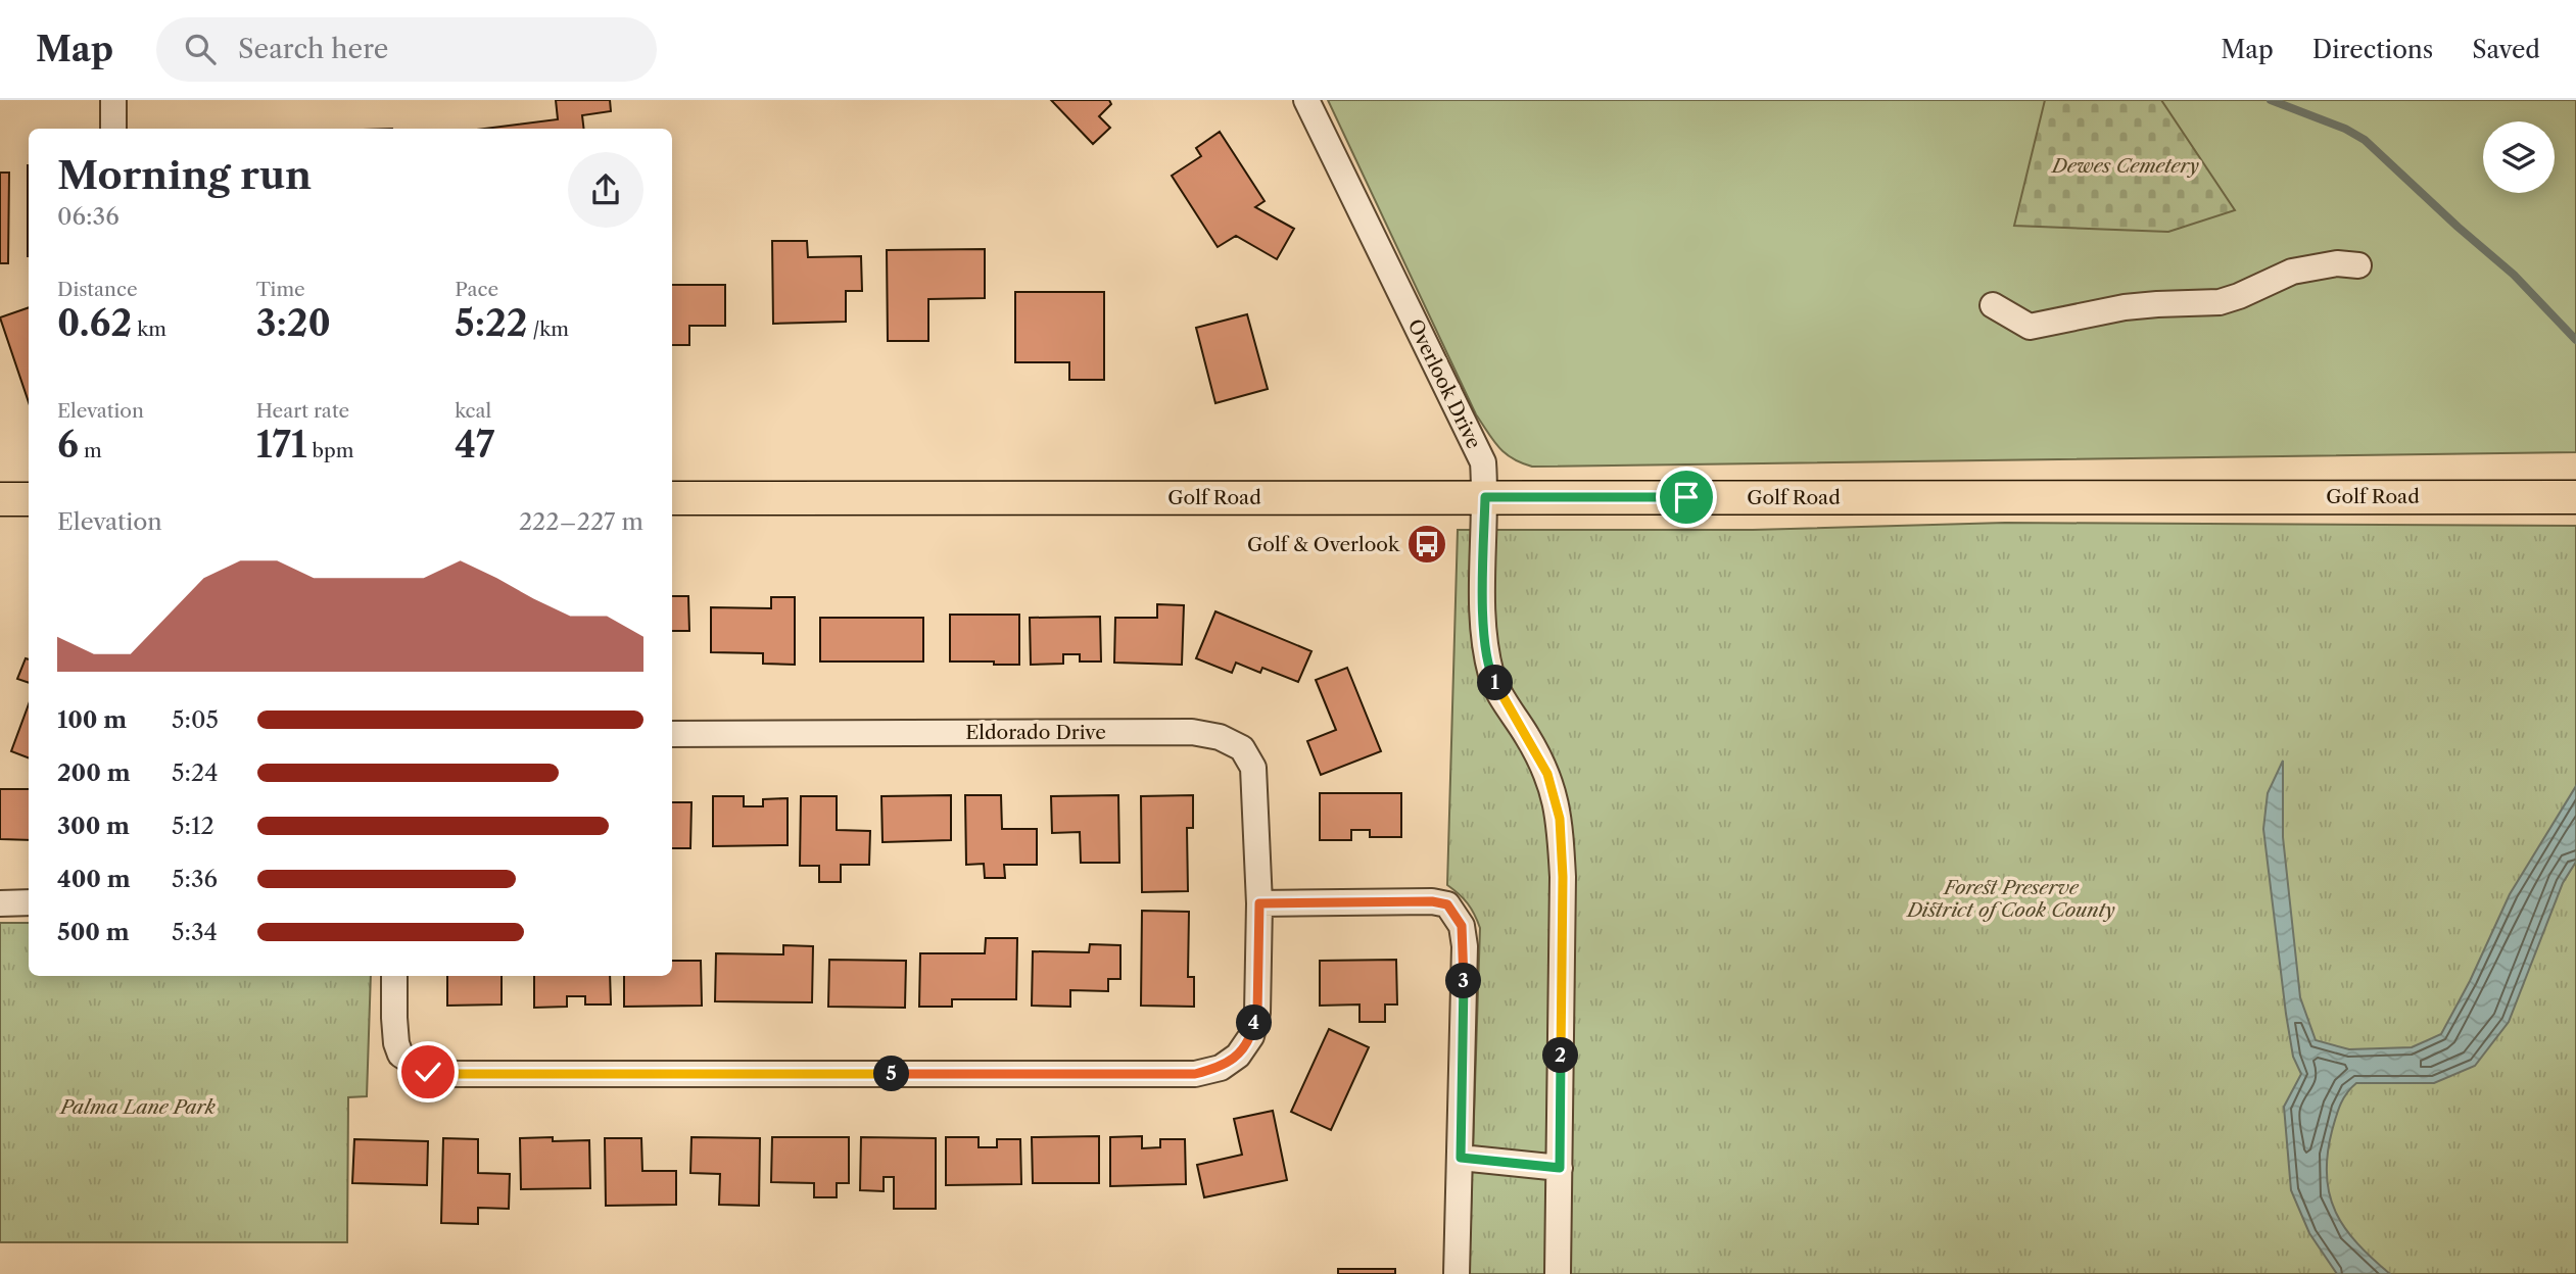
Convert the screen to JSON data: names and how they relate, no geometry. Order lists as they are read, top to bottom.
{
  "streets": {
    "main road": ["Golf Road"],
    "street": ["Overlook Drive", "Eldorado Drive"]
  },
  "crossings": [
    ["Overlook Drive", "Golf Road"]
  ],
  "parks": ["Dewes Cemetery", "Forest Preserve District of Cook County", "Palma Lane Park"],
  "places": {
    "bus stop": ["Golf & Overlook"]
  },
  "page": {
    "header": "Map",
    "search": "Search here",
    "nav": ["Map", "Directions", "Saved"],
    "heading": ["Morning run", "06:36"],
    "stats": [
      ["Distance", "0.62 km"],
      ["Time", "3:20"],
      ["Pace", "5:22 /km"],
      ["Elevation", "6 m"],
      ["Heart rate", "171 bpm"],
      ["kcal", "47"]
    ],
    "chart": ["Elevation", "222–227 m"],
    "pins": [
      "1",
      "3",
      "4",
      "2",
      "5"
    ],
    "list": [
      {
        "name": "100 m",
        "note": "5:05"
      },
      {
        "name": "200 m",
        "note": "5:24"
      },
      {
        "name": "300 m",
        "note": "5:12"
      },
      {
        "name": "400 m",
        "note": "5:36"
      },
      {
        "name": "500 m",
        "note": "5:34"
      }
    ]
  }
}
